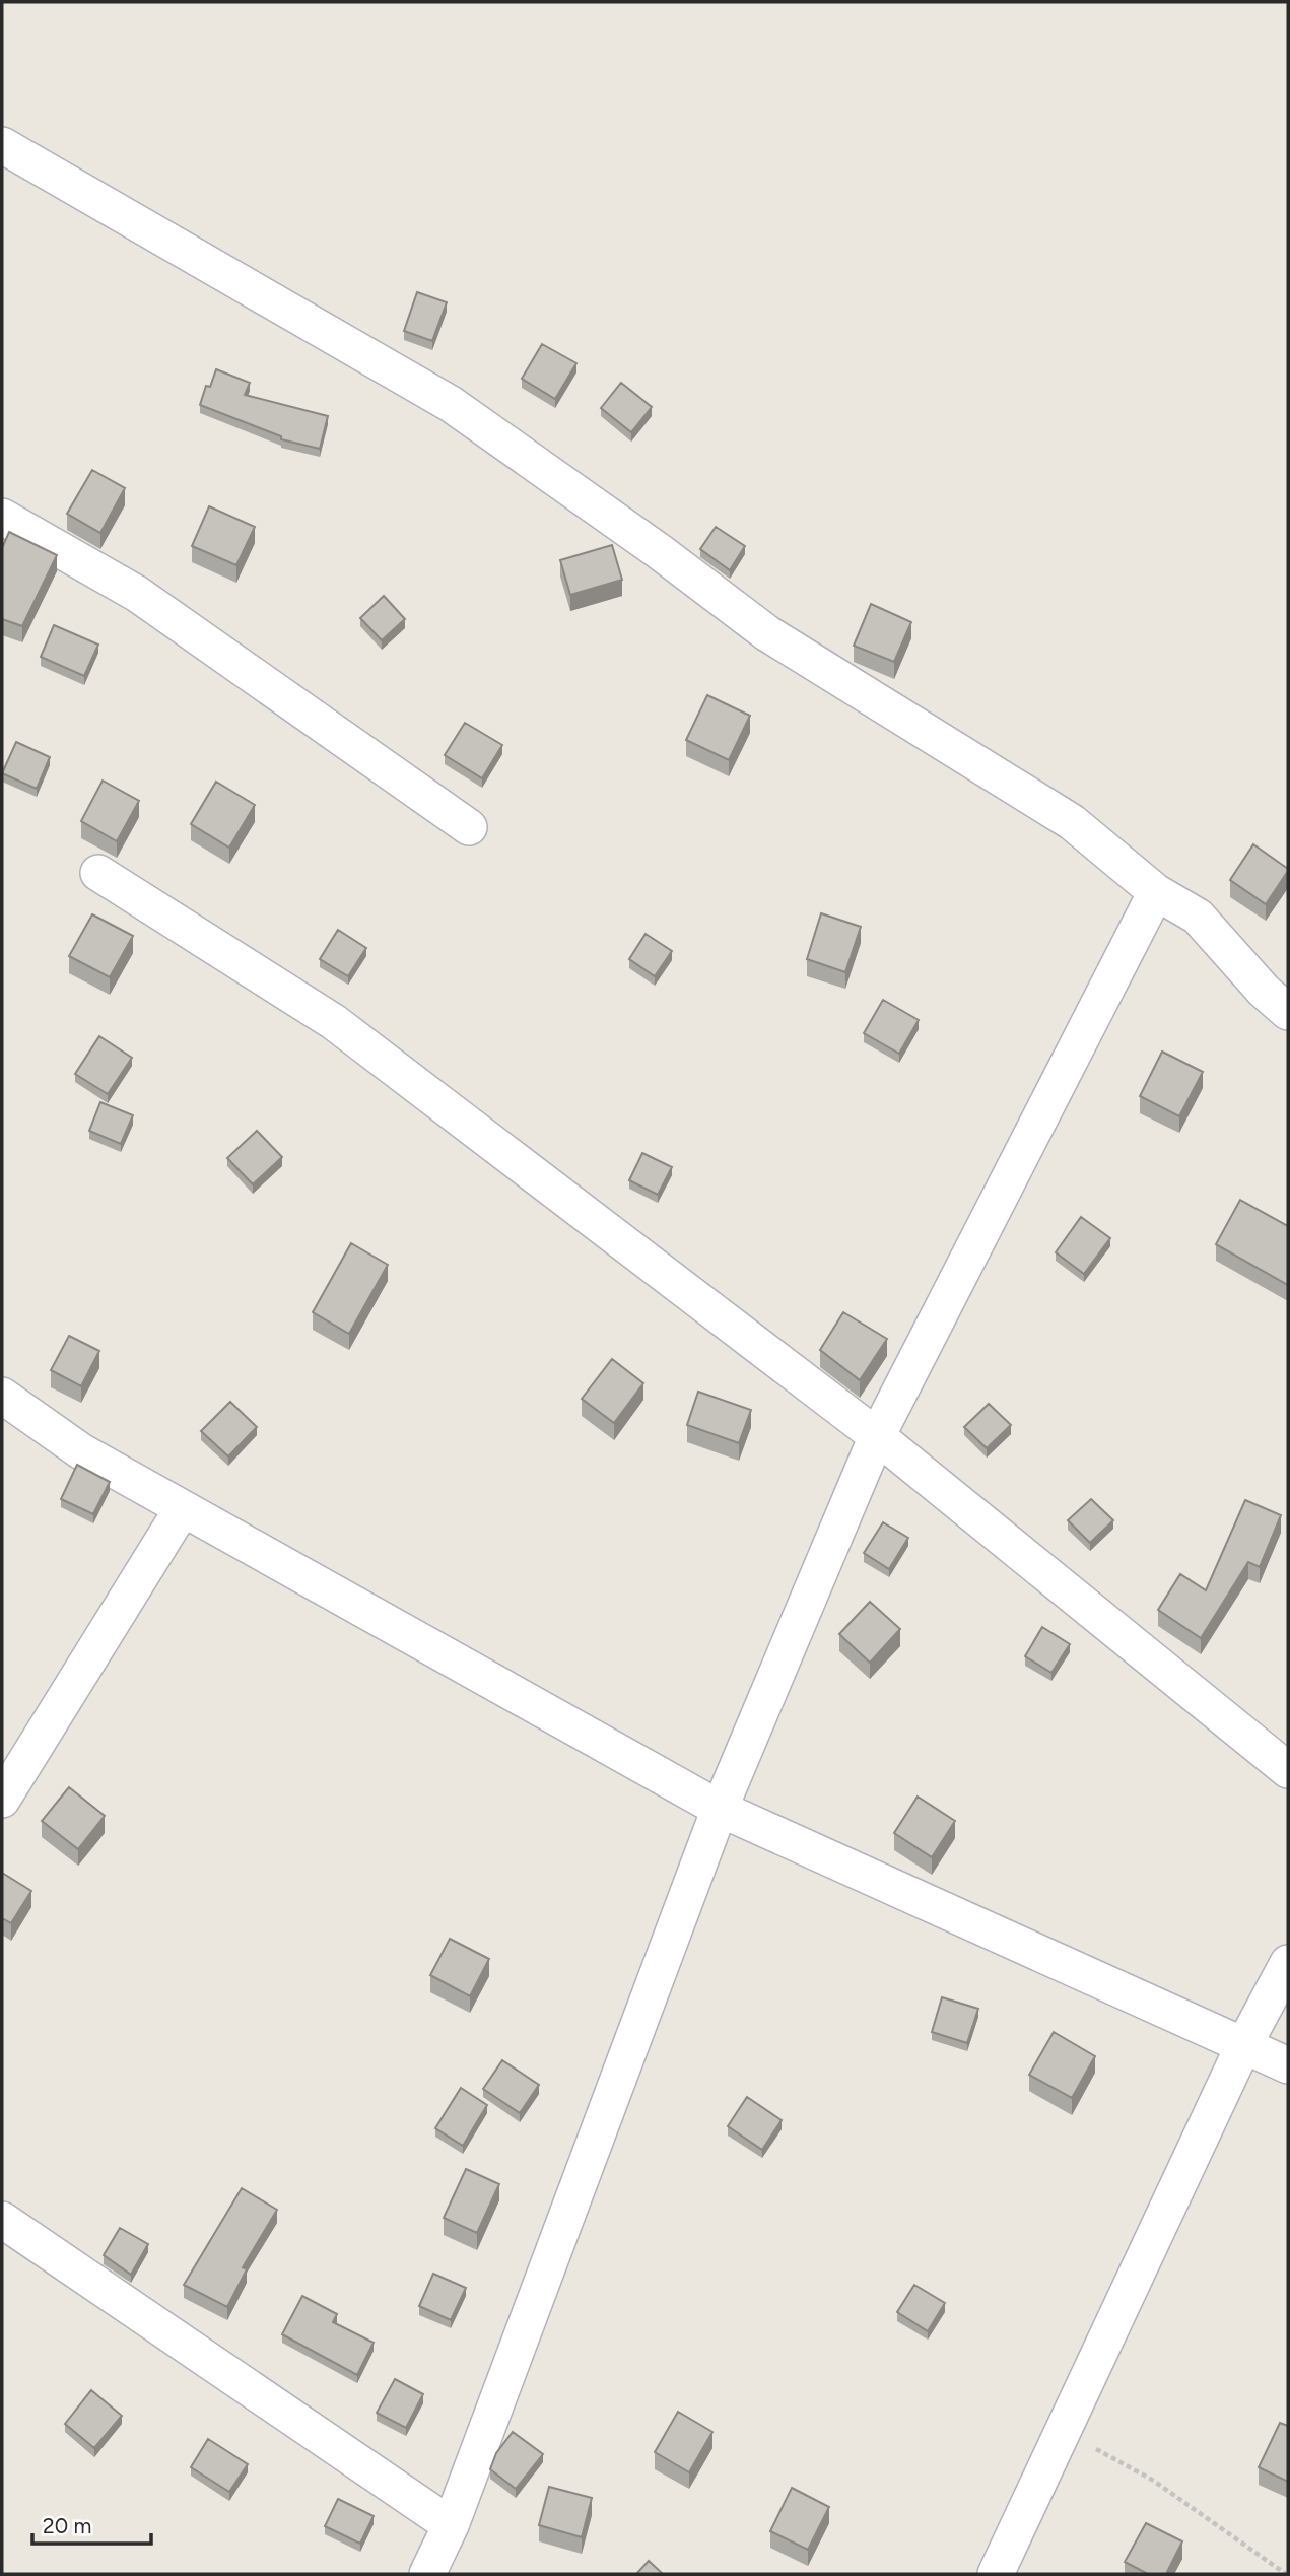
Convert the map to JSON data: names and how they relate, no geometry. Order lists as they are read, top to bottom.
{
  "scale_bar": "20 m"
}
